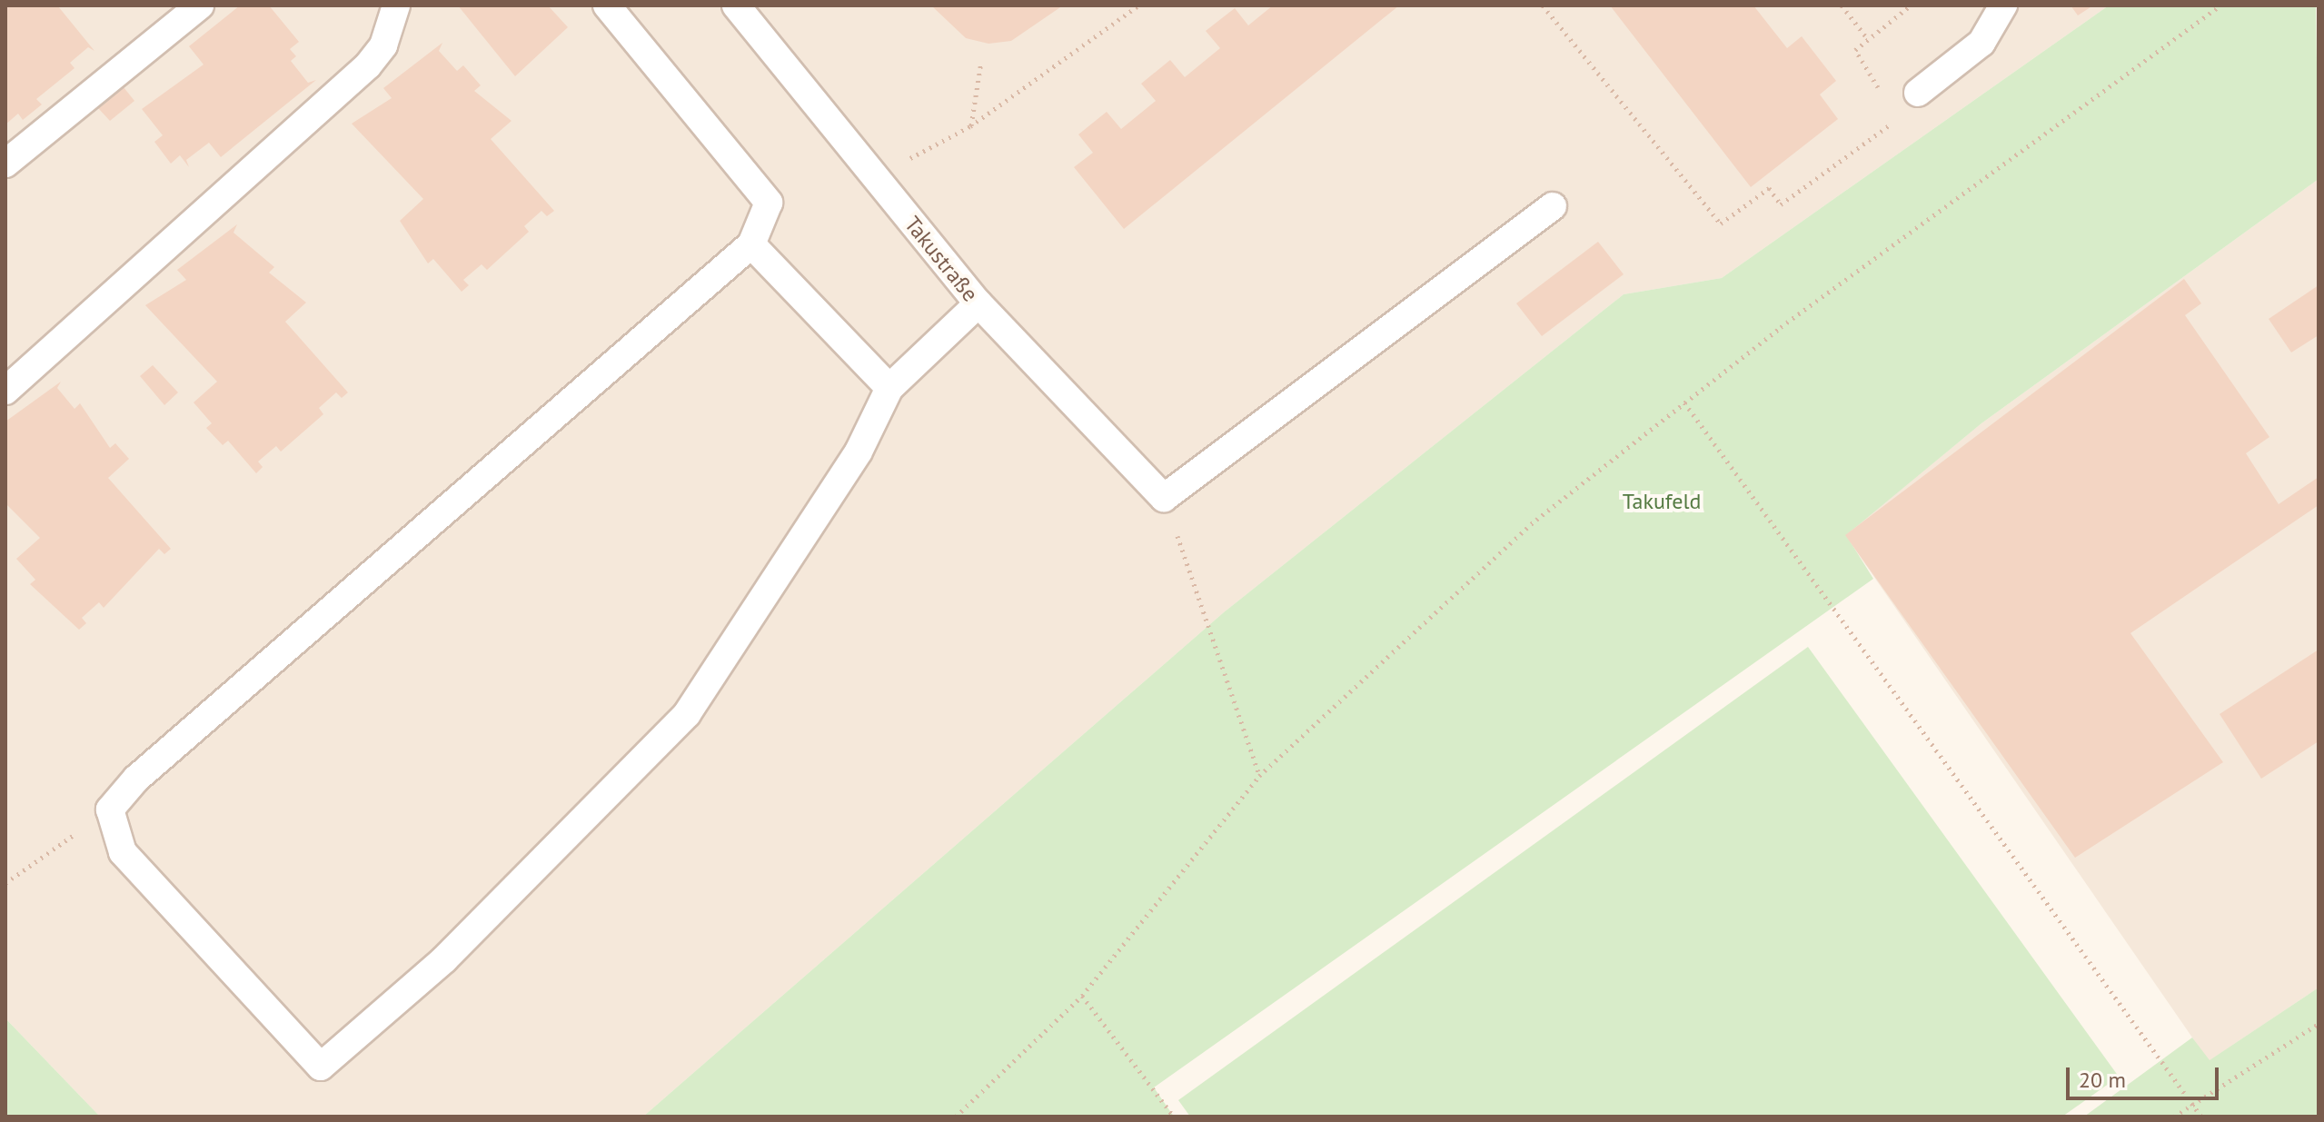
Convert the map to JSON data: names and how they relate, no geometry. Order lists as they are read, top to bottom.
{
  "streets": {
    "lane": ["Takustraße"]
  },
  "parks": ["Takufeld"],
  "scale_bar": "20 m"
}
